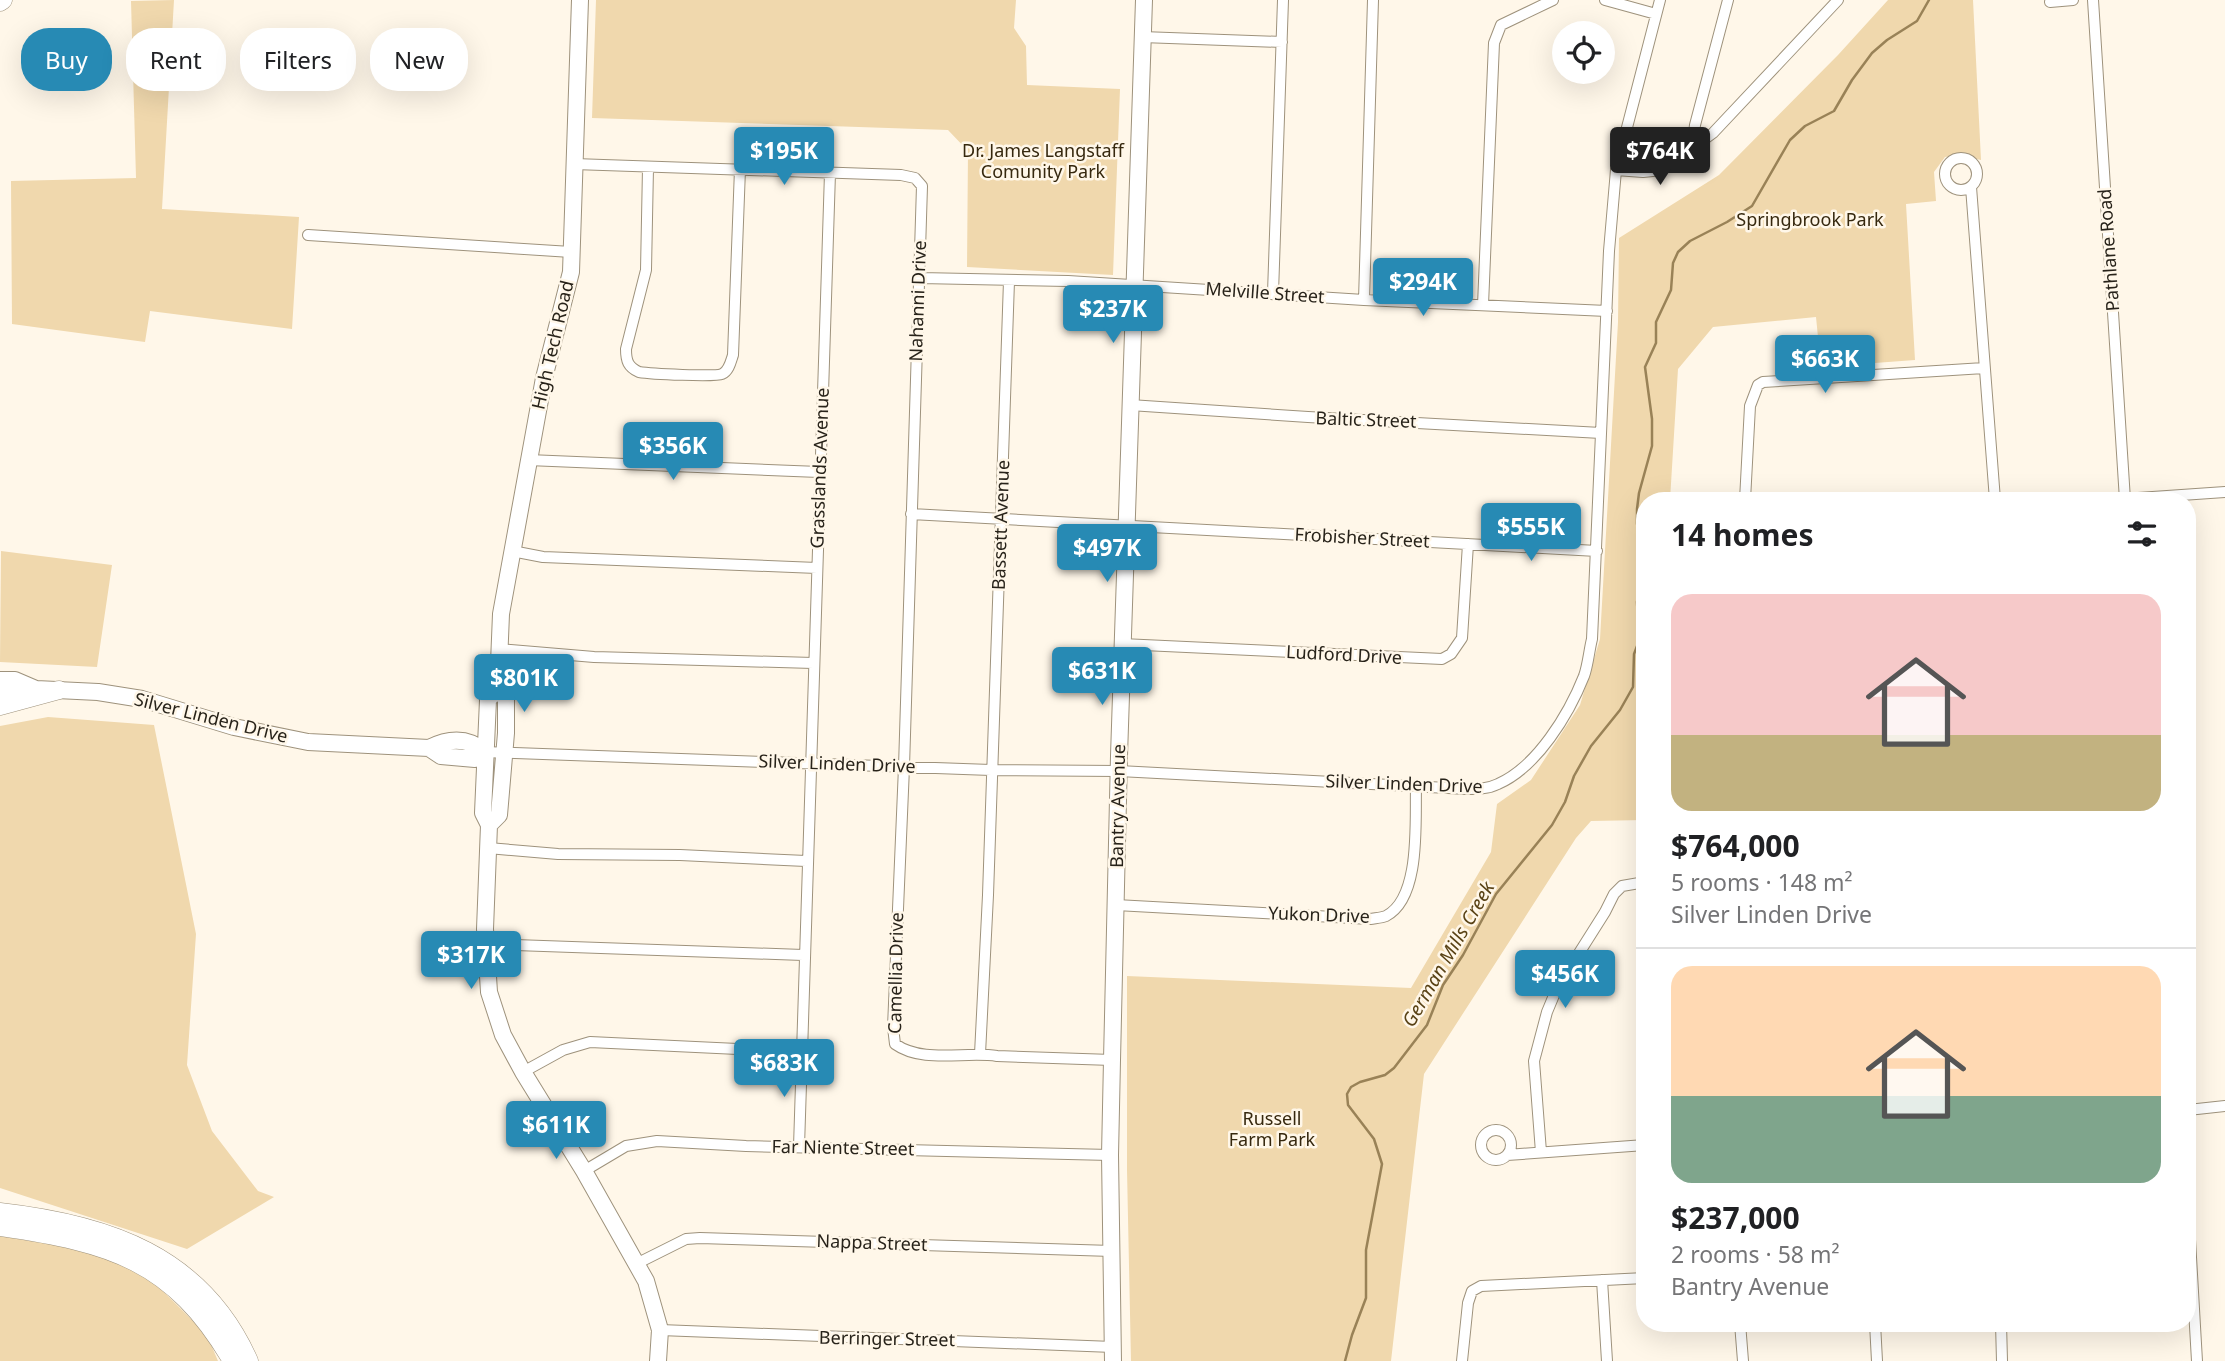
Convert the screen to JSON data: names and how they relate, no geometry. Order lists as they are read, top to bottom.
{
  "streets": {
    "street": [
      "Pathlane Road",
      "Melville Street",
      "Nahanni Drive",
      "High Tech Road",
      "Baltic Street",
      "Grasslands Avenue",
      "Bassett Avenue",
      "Frobisher Street",
      "Ludford Drive",
      "Silver Linden Drive",
      "Bantry Avenue",
      "Yukon Drive",
      "Camellia Drive",
      "Far Niente Street",
      "Nappa Street",
      "Berringer Street"
    ]
  },
  "crossings": [
    ["Melville Street", "Nahanni Drive"],
    ["Melville Street", "Bassett Avenue"],
    ["Melville Street", "Silver Linden Drive"],
    ["Melville Street", "Bantry Avenue"],
    ["Nahanni Drive", "High Tech Road"],
    ["Nahanni Drive", "Grasslands Avenue"],
    ["Nahanni Drive", "Frobisher Street"],
    ["Nahanni Drive", "Silver Linden Drive"],
    ["Nahanni Drive", "Camellia Drive"],
    ["High Tech Road", "Silver Linden Drive"],
    ["High Tech Road", "Far Niente Street"],
    ["High Tech Road", "Nappa Street"],
    ["High Tech Road", "Berringer Street"],
    ["Baltic Street", "Silver Linden Drive"],
    ["Baltic Street", "Bantry Avenue"],
    ["Grasslands Avenue", "Silver Linden Drive"],
    ["Grasslands Avenue", "Far Niente Street"],
    ["Bassett Avenue", "Frobisher Street"],
    ["Bassett Avenue", "Silver Linden Drive"],
    ["Bassett Avenue", "Camellia Drive"],
    ["Frobisher Street", "Ludford Drive"],
    ["Frobisher Street", "Silver Linden Drive"],
    ["Frobisher Street", "Bantry Avenue"],
    ["Ludford Drive", "Bantry Avenue"],
    ["Silver Linden Drive", "Bantry Avenue"],
    ["Silver Linden Drive", "Yukon Drive"],
    ["Silver Linden Drive", "Camellia Drive"],
    ["Bantry Avenue", "Yukon Drive"],
    ["Bantry Avenue", "Camellia Drive"],
    ["Bantry Avenue", "Far Niente Street"],
    ["Bantry Avenue", "Nappa Street"],
    ["Bantry Avenue", "Berringer Street"]
  ],
  "water": ["German Mills Creek"],
  "parks": ["Dr. James Langstaff Comunity Park", "Springbrook Park", "Russell Farm Park"],
  "page": {
    "chip": [
      "Buy",
      "Rent",
      "Filters",
      "New"
    ],
    "price": [
      "$195K",
      "$764K",
      "$294K",
      "$237K",
      "$663K",
      "$356K",
      "$555K",
      "$497K",
      "$631K",
      "$801K",
      "$317K",
      "$456K",
      "$683K",
      "$611K"
    ],
    "heading": "14 homes",
    "list": [
      {
        "name": "$764,000",
        "note": "5 rooms · 148 m² · Silver Linden Drive"
      },
      {
        "name": "$237,000",
        "note": "2 rooms · 58 m² · Bantry Avenue"
      }
    ]
  }
}
